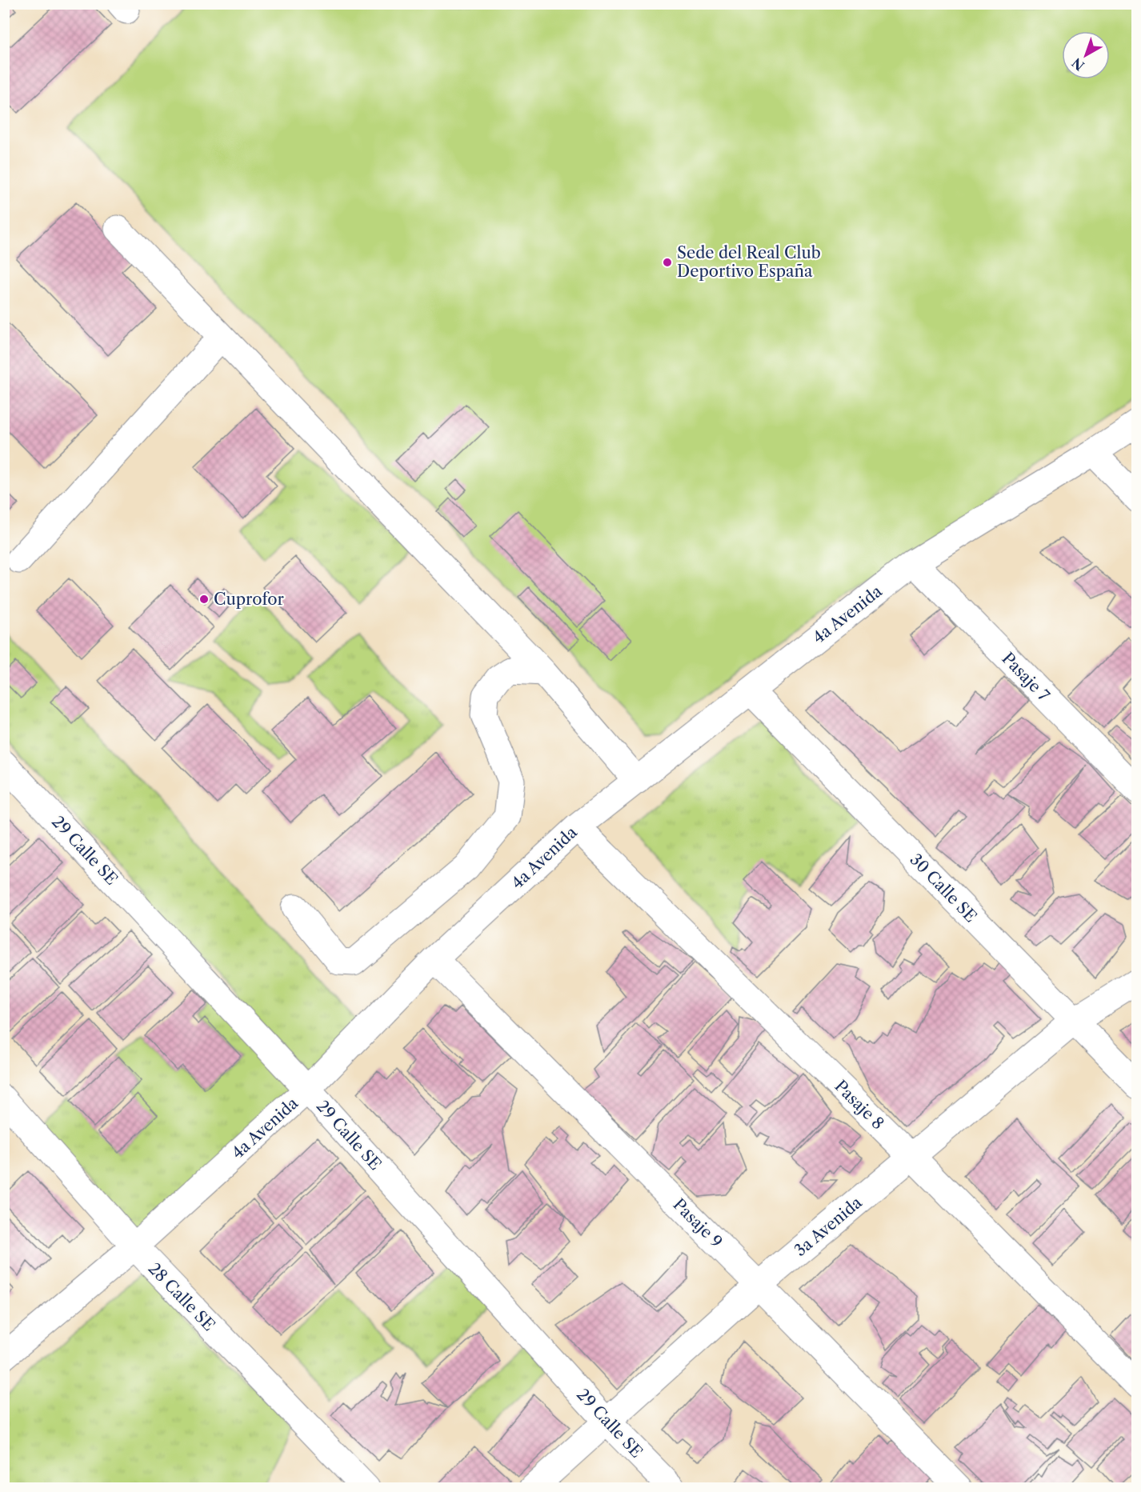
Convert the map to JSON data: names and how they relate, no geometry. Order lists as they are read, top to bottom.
{
  "streets": {
    "street": [
      "4a Avenida",
      "Pasaje 7",
      "29 Calle SE",
      "30 Calle SE",
      "Pasaje 8",
      "Pasaje 9",
      "3a Avenida",
      "28 Calle SE"
    ]
  },
  "crossings": [
    ["4a Avenida", "Pasaje 7"],
    ["4a Avenida", "29 Calle SE"],
    ["4a Avenida", "30 Calle SE"],
    ["4a Avenida", "Pasaje 8"],
    ["4a Avenida", "Pasaje 9"],
    ["4a Avenida", "28 Calle SE"],
    ["29 Calle SE", "3a Avenida"],
    ["30 Calle SE", "3a Avenida"],
    ["Pasaje 8", "3a Avenida"],
    ["Pasaje 9", "3a Avenida"]
  ],
  "places": ["Sede del Real Club Deportivo España", "Cuprofor"],
  "north": "bottom left"
}
